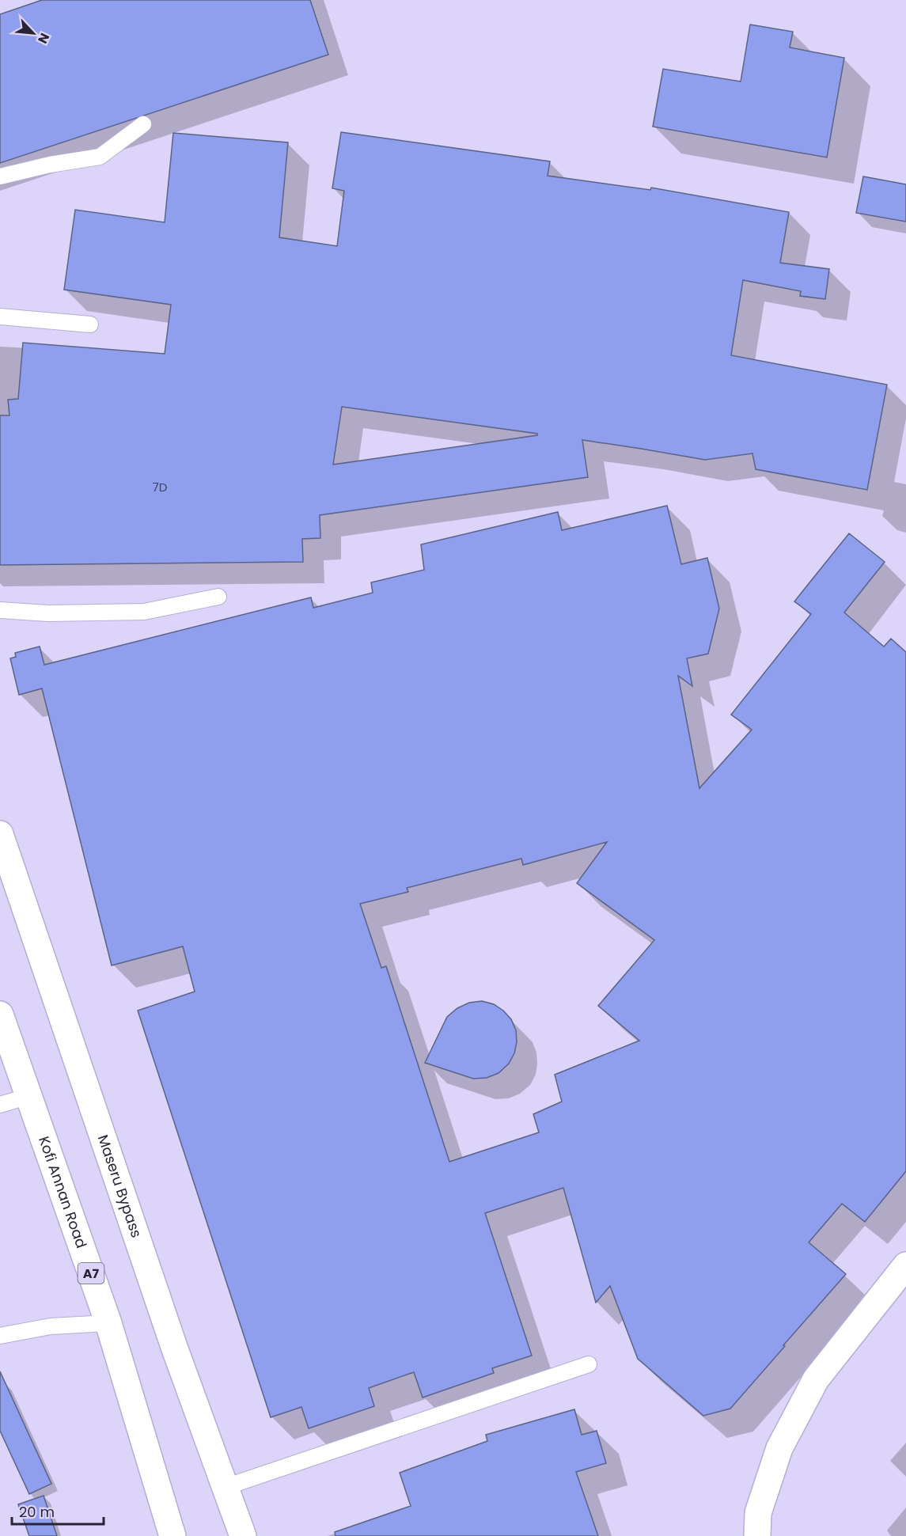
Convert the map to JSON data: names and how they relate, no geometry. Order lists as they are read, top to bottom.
{
  "streets": {
    "street": ["Maseru Bypass", "Kofi Annan Road", "A7"]
  },
  "house_numbers": ["7D"],
  "scale_bar": "20 m",
  "north": "bottom right"
}
